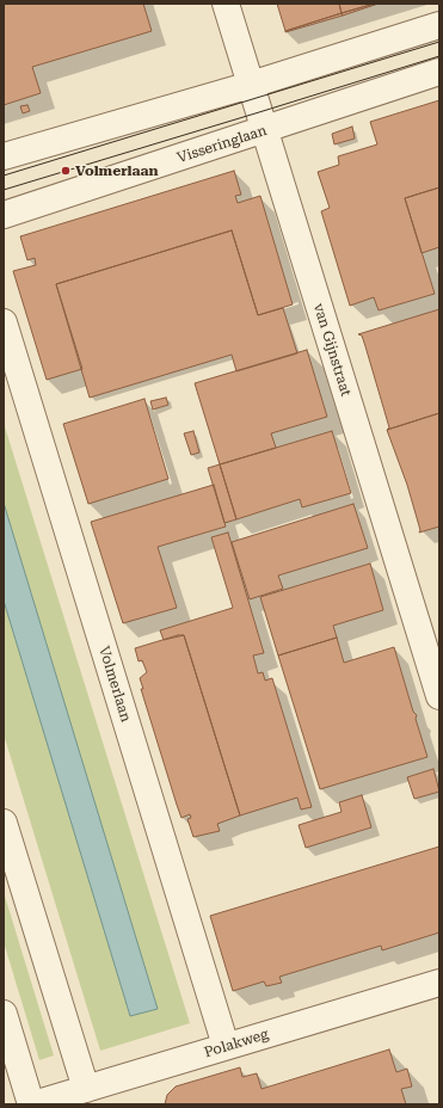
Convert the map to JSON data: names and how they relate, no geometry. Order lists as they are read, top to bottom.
{
  "streets": {
    "street": [
      "Visseringlaan",
      "van Gijnstraat",
      "Volmerlaan",
      "Polakweg"
    ]
  },
  "crossings": [
    ["Visseringlaan", "van Gijnstraat"],
    ["Volmerlaan", "Polakweg"]
  ],
  "places": ["Volmerlaan"]
}
